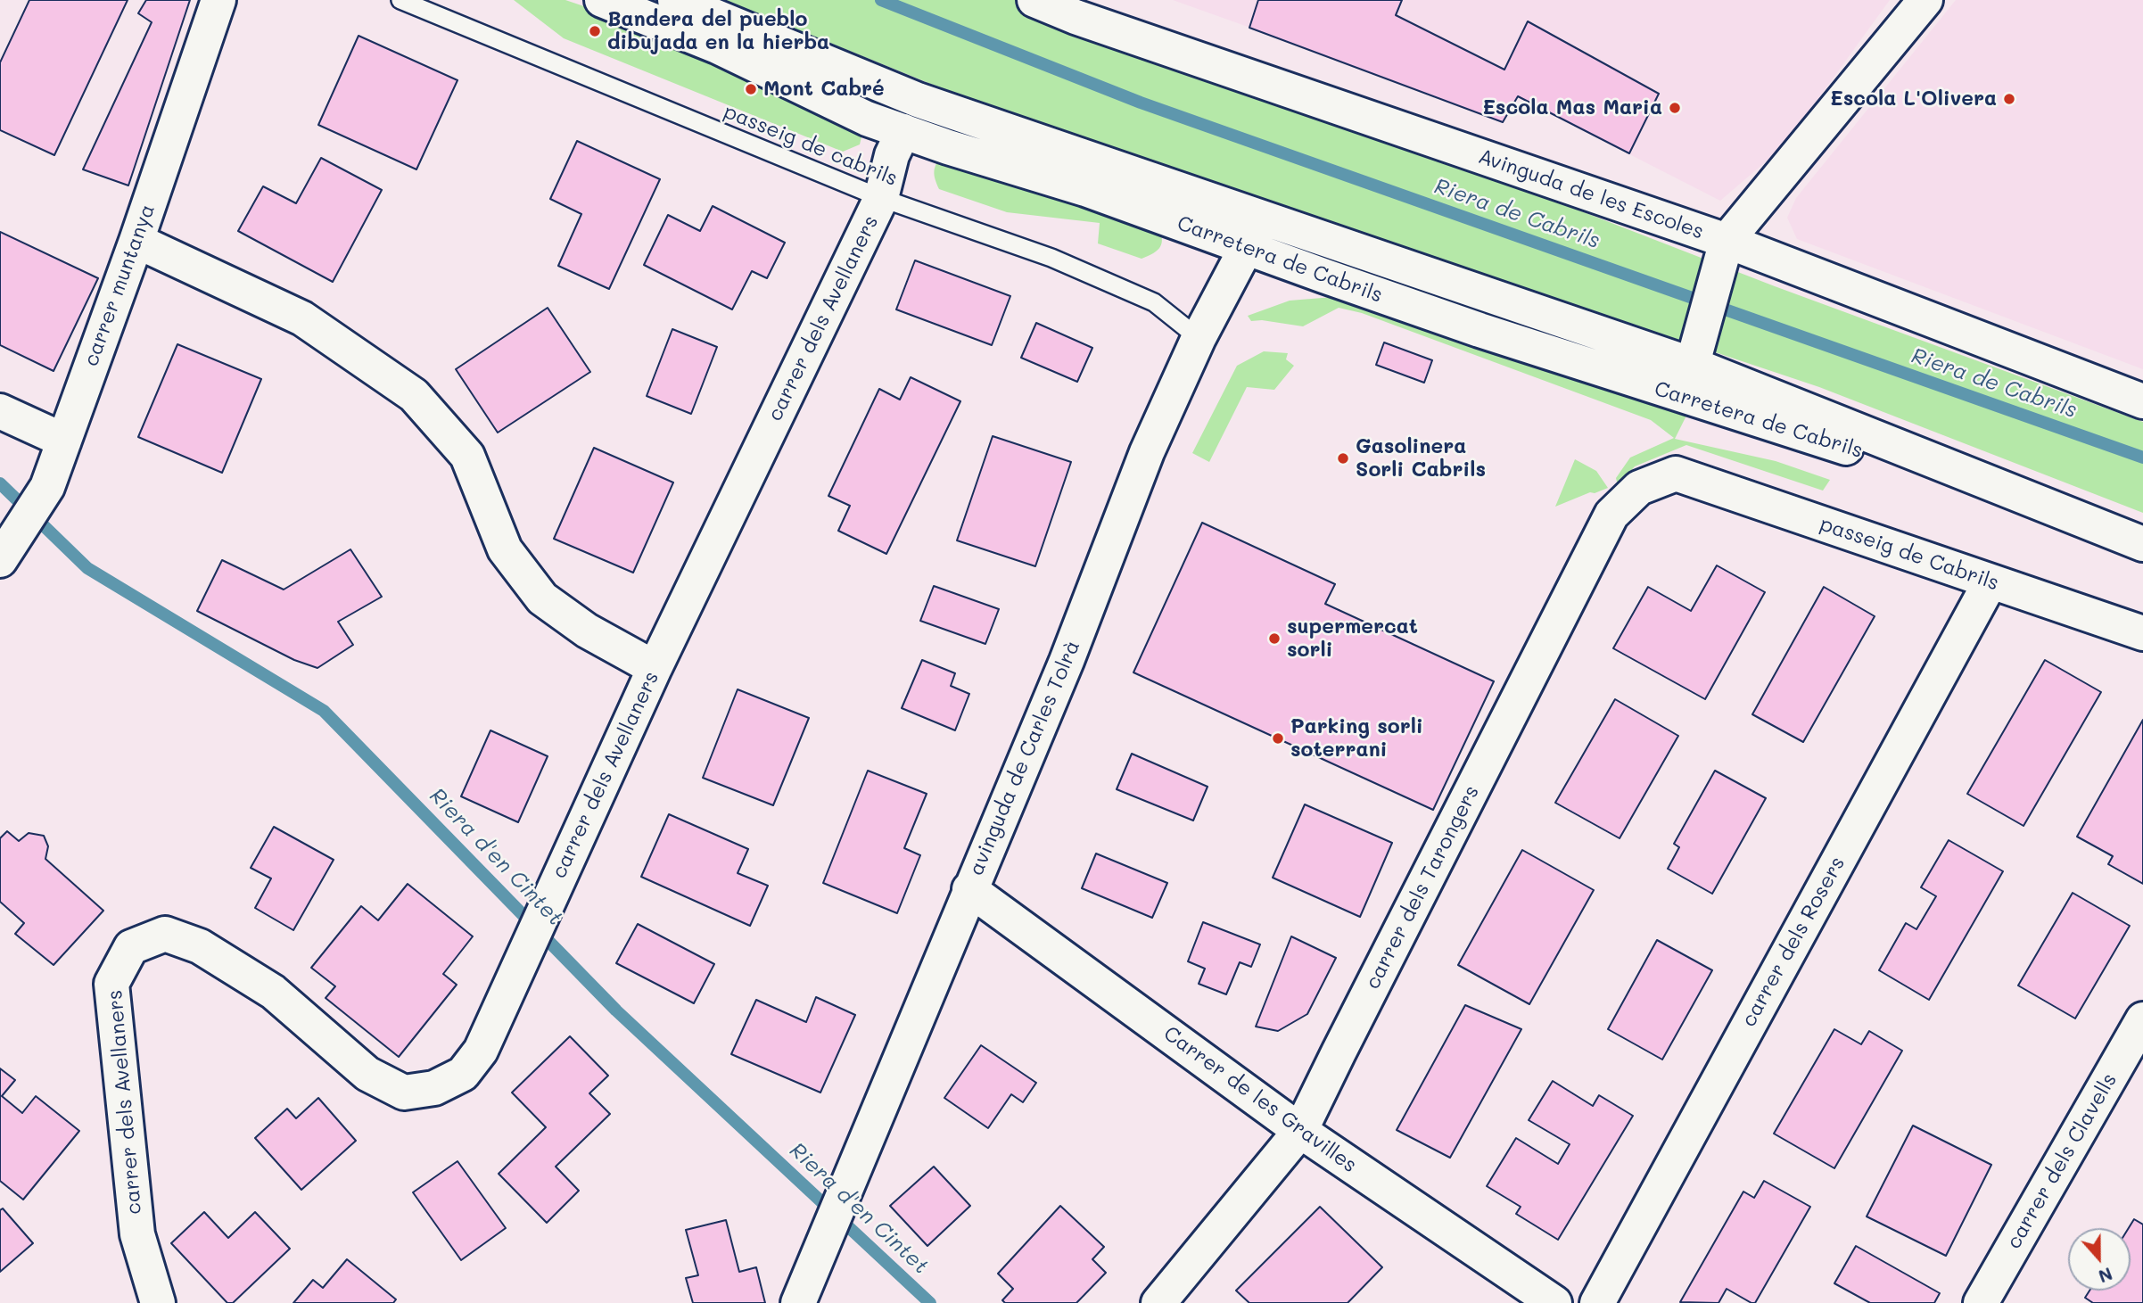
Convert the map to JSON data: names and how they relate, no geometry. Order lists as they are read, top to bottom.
{
  "streets": {
    "street": [
      "Avinguda de les Escoles",
      "Carretera de Cabrils",
      "carrer muntanya",
      "carrer dels Avellaners",
      "passeig de Cabrils",
      "avinguda de Carles Tolrà",
      "carrer dels Tarongers",
      "carrer dels Rosers",
      "Carrer de les Gravilles",
      "carrer dels Clavells"
    ],
    "lane": ["passeig de cabrils"]
  },
  "crossings": [
    ["passeig de cabrils", "carrer dels Avellaners"],
    ["passeig de cabrils", "avinguda de Carles Tolrà"],
    ["Carretera de Cabrils", "carrer dels Avellaners"],
    ["Carretera de Cabrils", "avinguda de Carles Tolrà"],
    ["passeig de Cabrils", "carrer dels Tarongers"],
    ["passeig de Cabrils", "carrer dels Rosers"],
    ["avinguda de Carles Tolrà", "Carrer de les Gravilles"],
    ["carrer dels Tarongers", "Carrer de les Gravilles"]
  ],
  "water": ["Riera de Cabrils", "Riera d'en Cintet"],
  "places": [
    "Bandera del pueblo dibujada en la hierba",
    "Mont Cabré",
    "Escola L'Olivera",
    "Escola Mas Maria",
    "Gasolinera Sorli Cabrils",
    "supermercat sorli",
    "Parking sorli soterrani"
  ],
  "north": "bottom"
}
